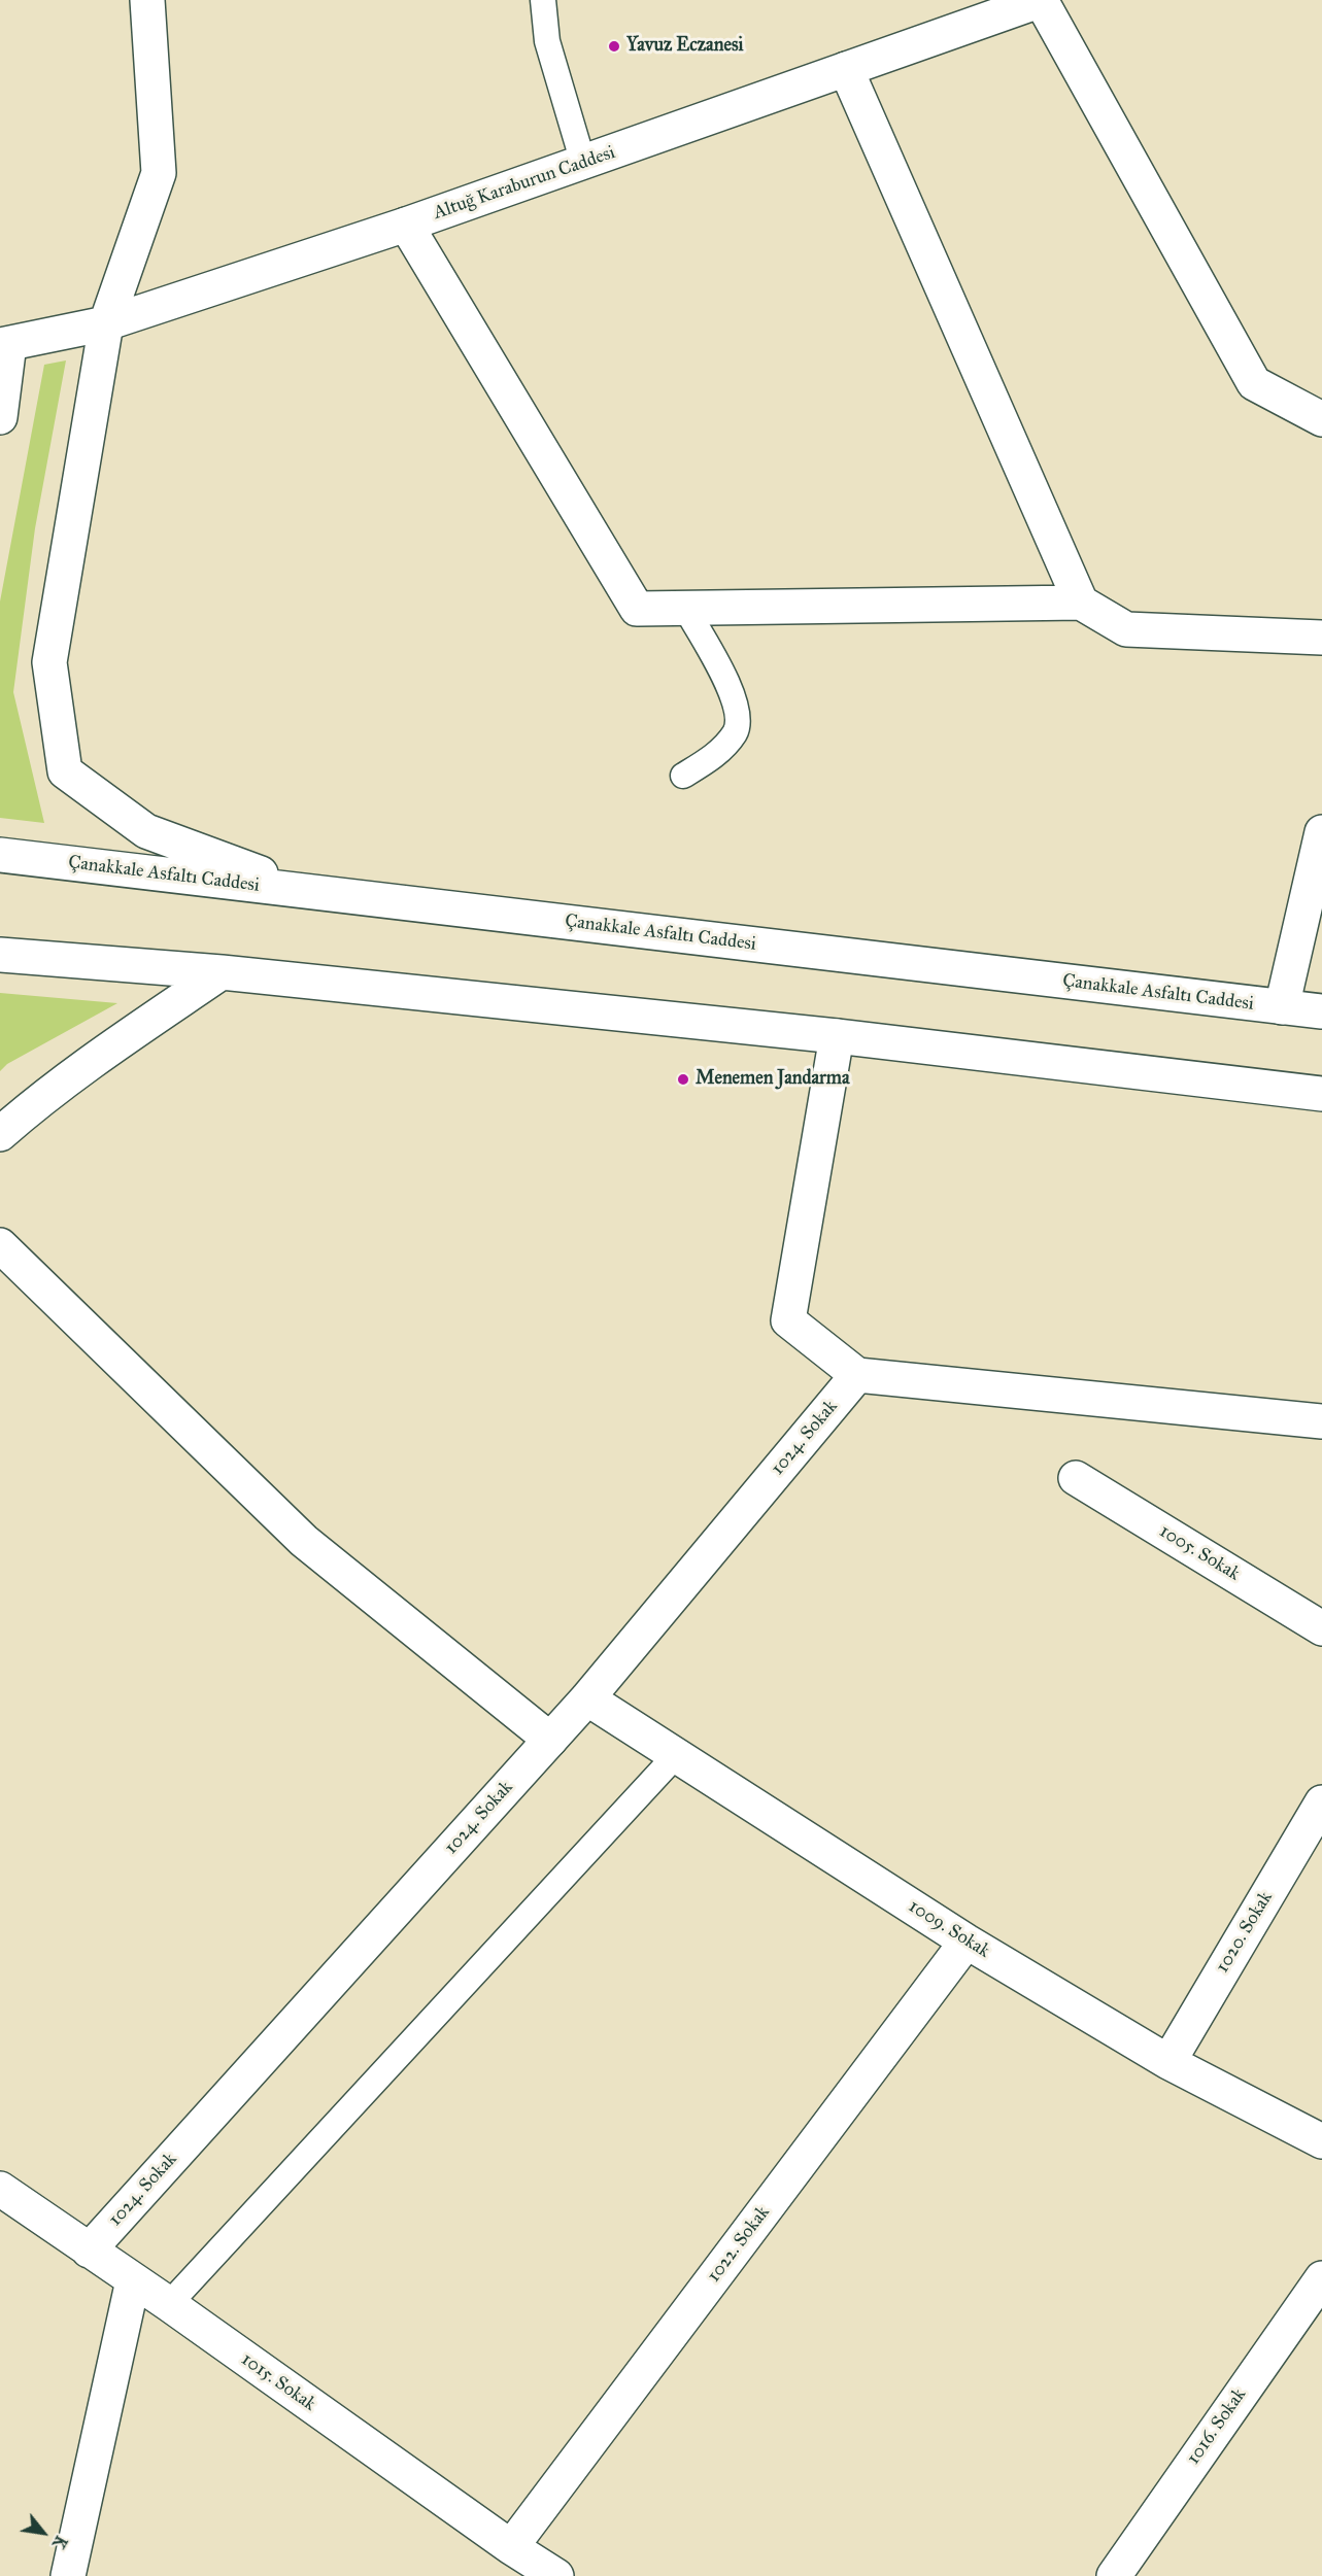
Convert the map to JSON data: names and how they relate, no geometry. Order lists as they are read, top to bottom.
{
  "streets": {
    "main road": [
      "Altuğ Karaburun Caddesi",
      "Çanakkale Asfaltı Caddesi",
      "1024. Sokak",
      "1005. Sokak",
      "1009. Sokak",
      "1020. Sokak",
      "1022. Sokak",
      "1015. Sokak",
      "1016. Sokak"
    ]
  },
  "crossings": [
    ["1024. Sokak", "1009. Sokak"],
    ["1024. Sokak", "1015. Sokak"],
    ["1009. Sokak", "1020. Sokak"],
    ["1009. Sokak", "1022. Sokak"],
    ["1022. Sokak", "1015. Sokak"]
  ],
  "places": ["Yavuz Eczanesi", "Menemen Jandarma"],
  "north": "bottom right"
}
